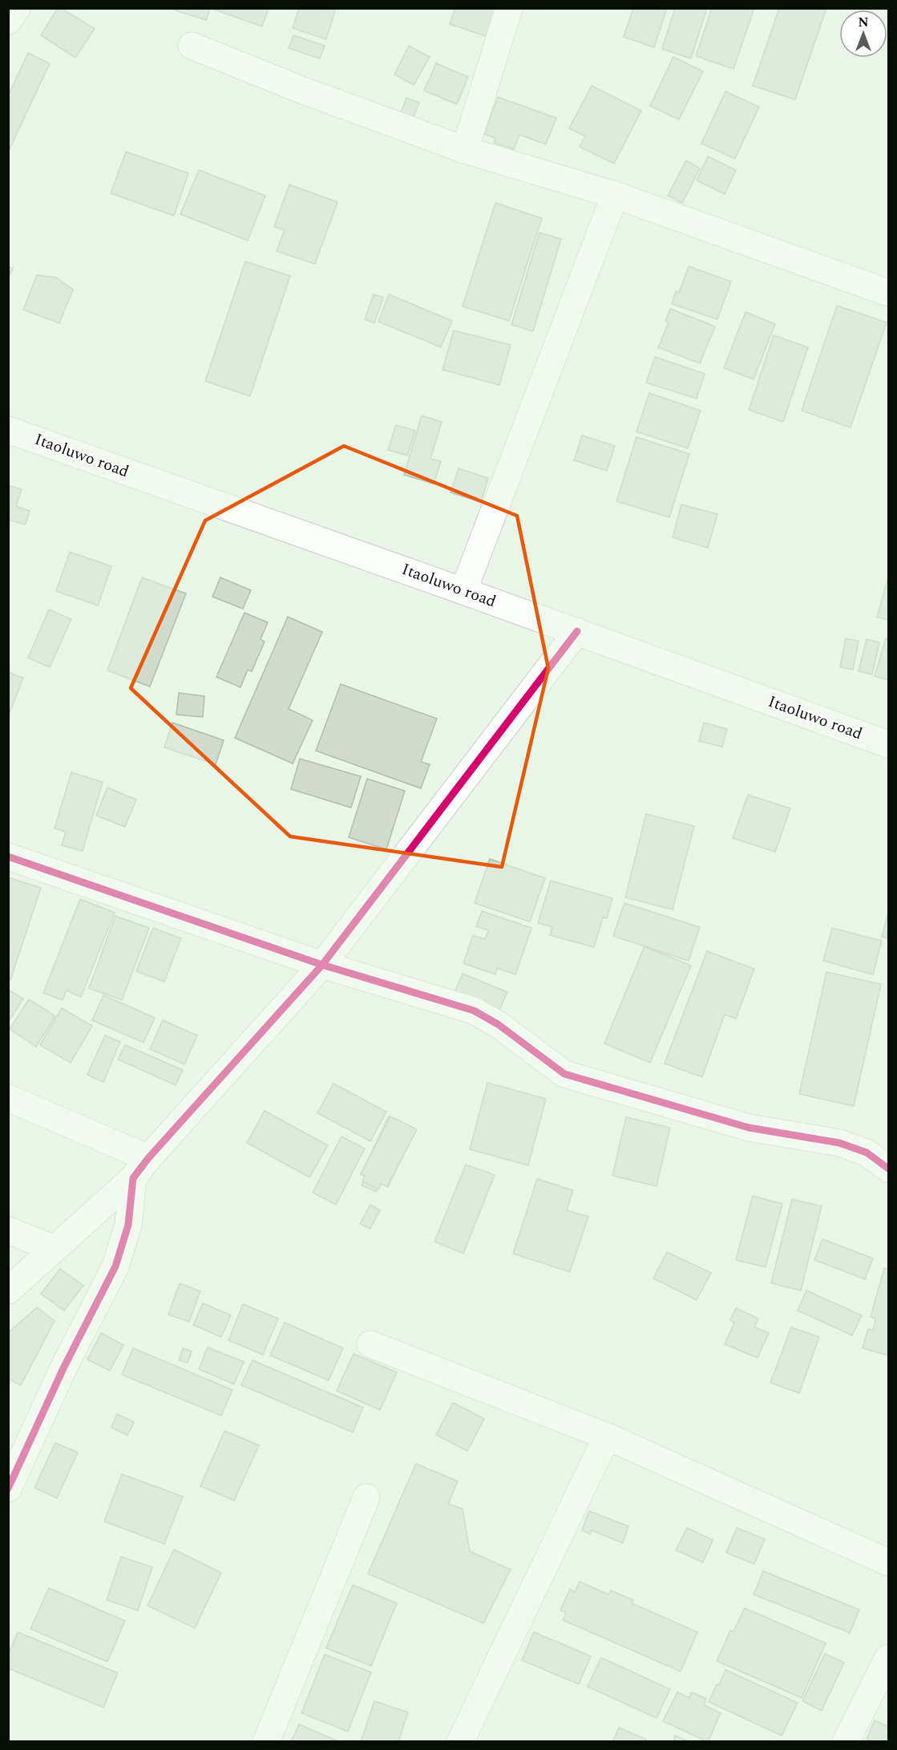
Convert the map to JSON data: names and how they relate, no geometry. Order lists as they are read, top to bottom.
{
  "streets": {
    "street": ["Itaoluwo road"]
  },
  "north": "top"
}
